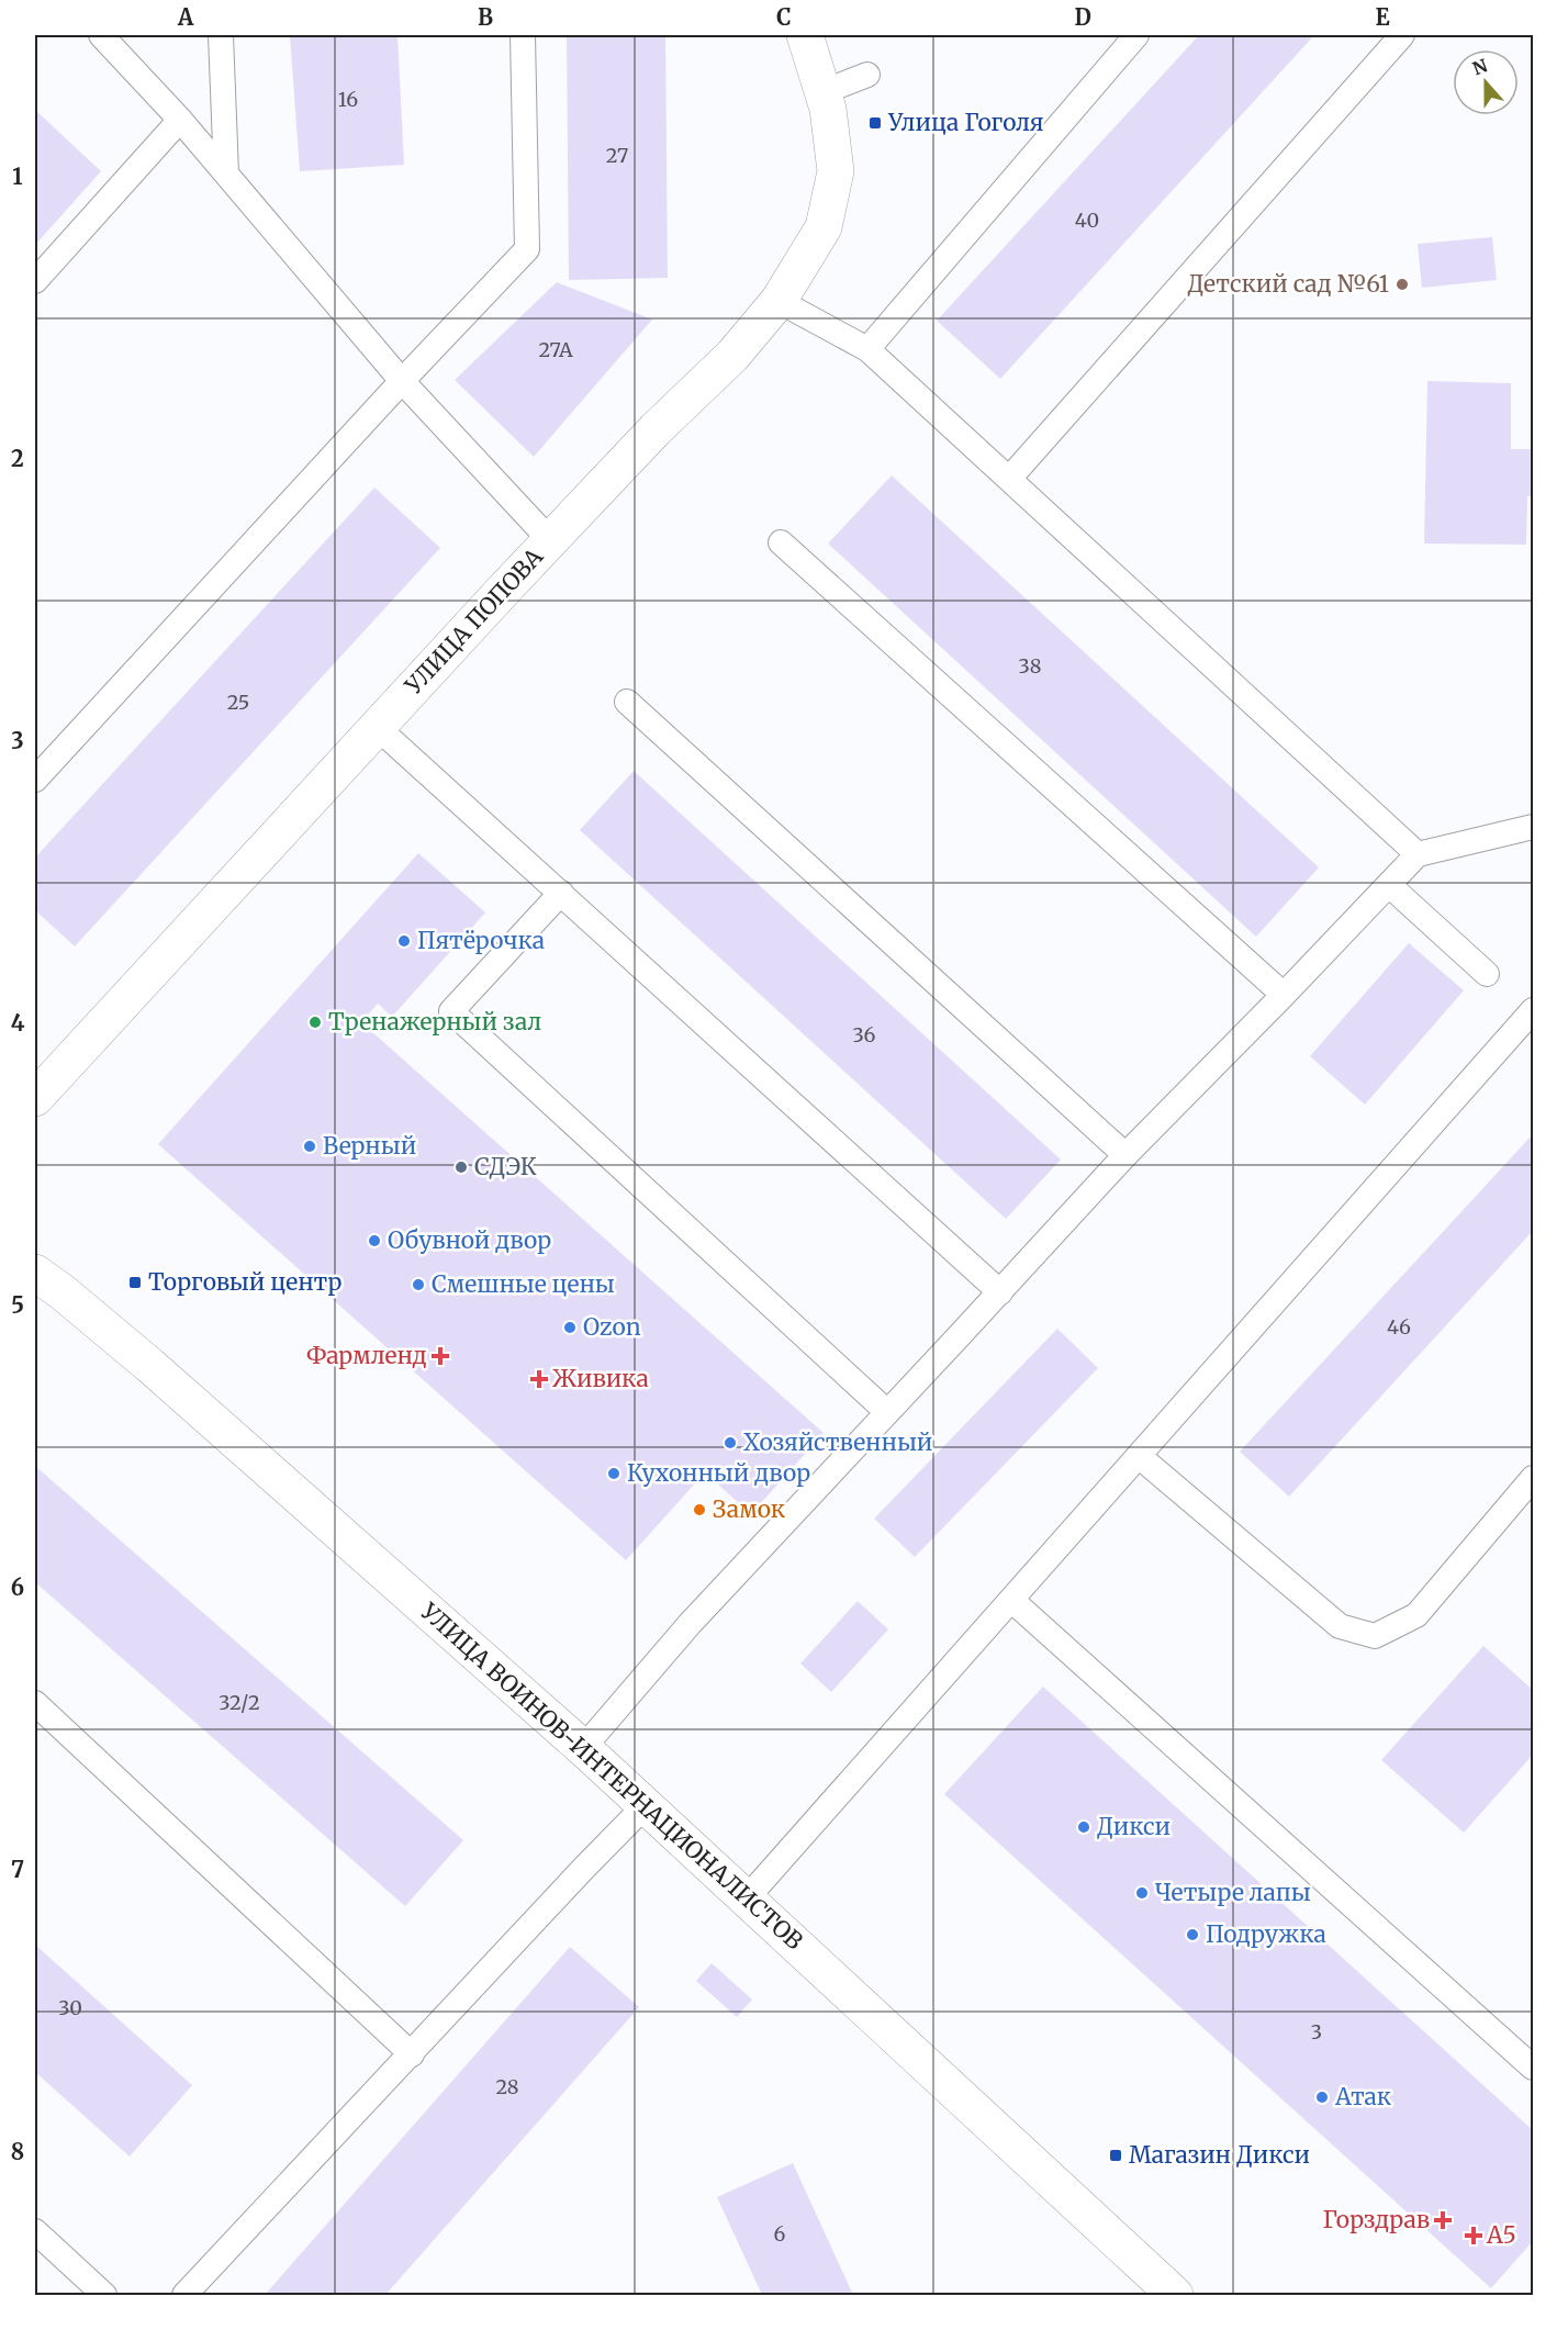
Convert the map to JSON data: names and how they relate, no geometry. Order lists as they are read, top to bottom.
{
  "streets": {
    "main road": ["УЛИЦА ПОПОВА", "УЛИЦА ВОИНОВ-ИНТЕРНАЦИОНАЛИСТОВ"]
  },
  "places": {
    "transit": ["Улица Гоголя", "Торговый центр", "Магазин Дикси"],
    "other": [
      "Детский сад №61",
      "Пятёрочка",
      "Тренажерный зал",
      "Верный",
      "СДЭК",
      "Обувной двор",
      "Смешные цены",
      "Ozon",
      "Хозяйственный",
      "Кухонный двор",
      "Замок",
      "Дикси",
      "Четыре лапы",
      "Подружка",
      "Атак"
    ],
    "health": [
      "Фармленд",
      "Живика",
      "Горздрав",
      "А5"
    ]
  },
  "house_numbers": [
    "16",
    "27",
    "40",
    "27А",
    "38",
    "25",
    "36",
    "46",
    "32/2",
    "30",
    "3",
    "28",
    "6"
  ],
  "north": "top",
  "grid": {
    "columns": [
      "A",
      "B",
      "C",
      "D",
      "E"
    ],
    "rows": [
      "1",
      "2",
      "3",
      "4",
      "5",
      "6",
      "7",
      "8"
    ]
  }
}
